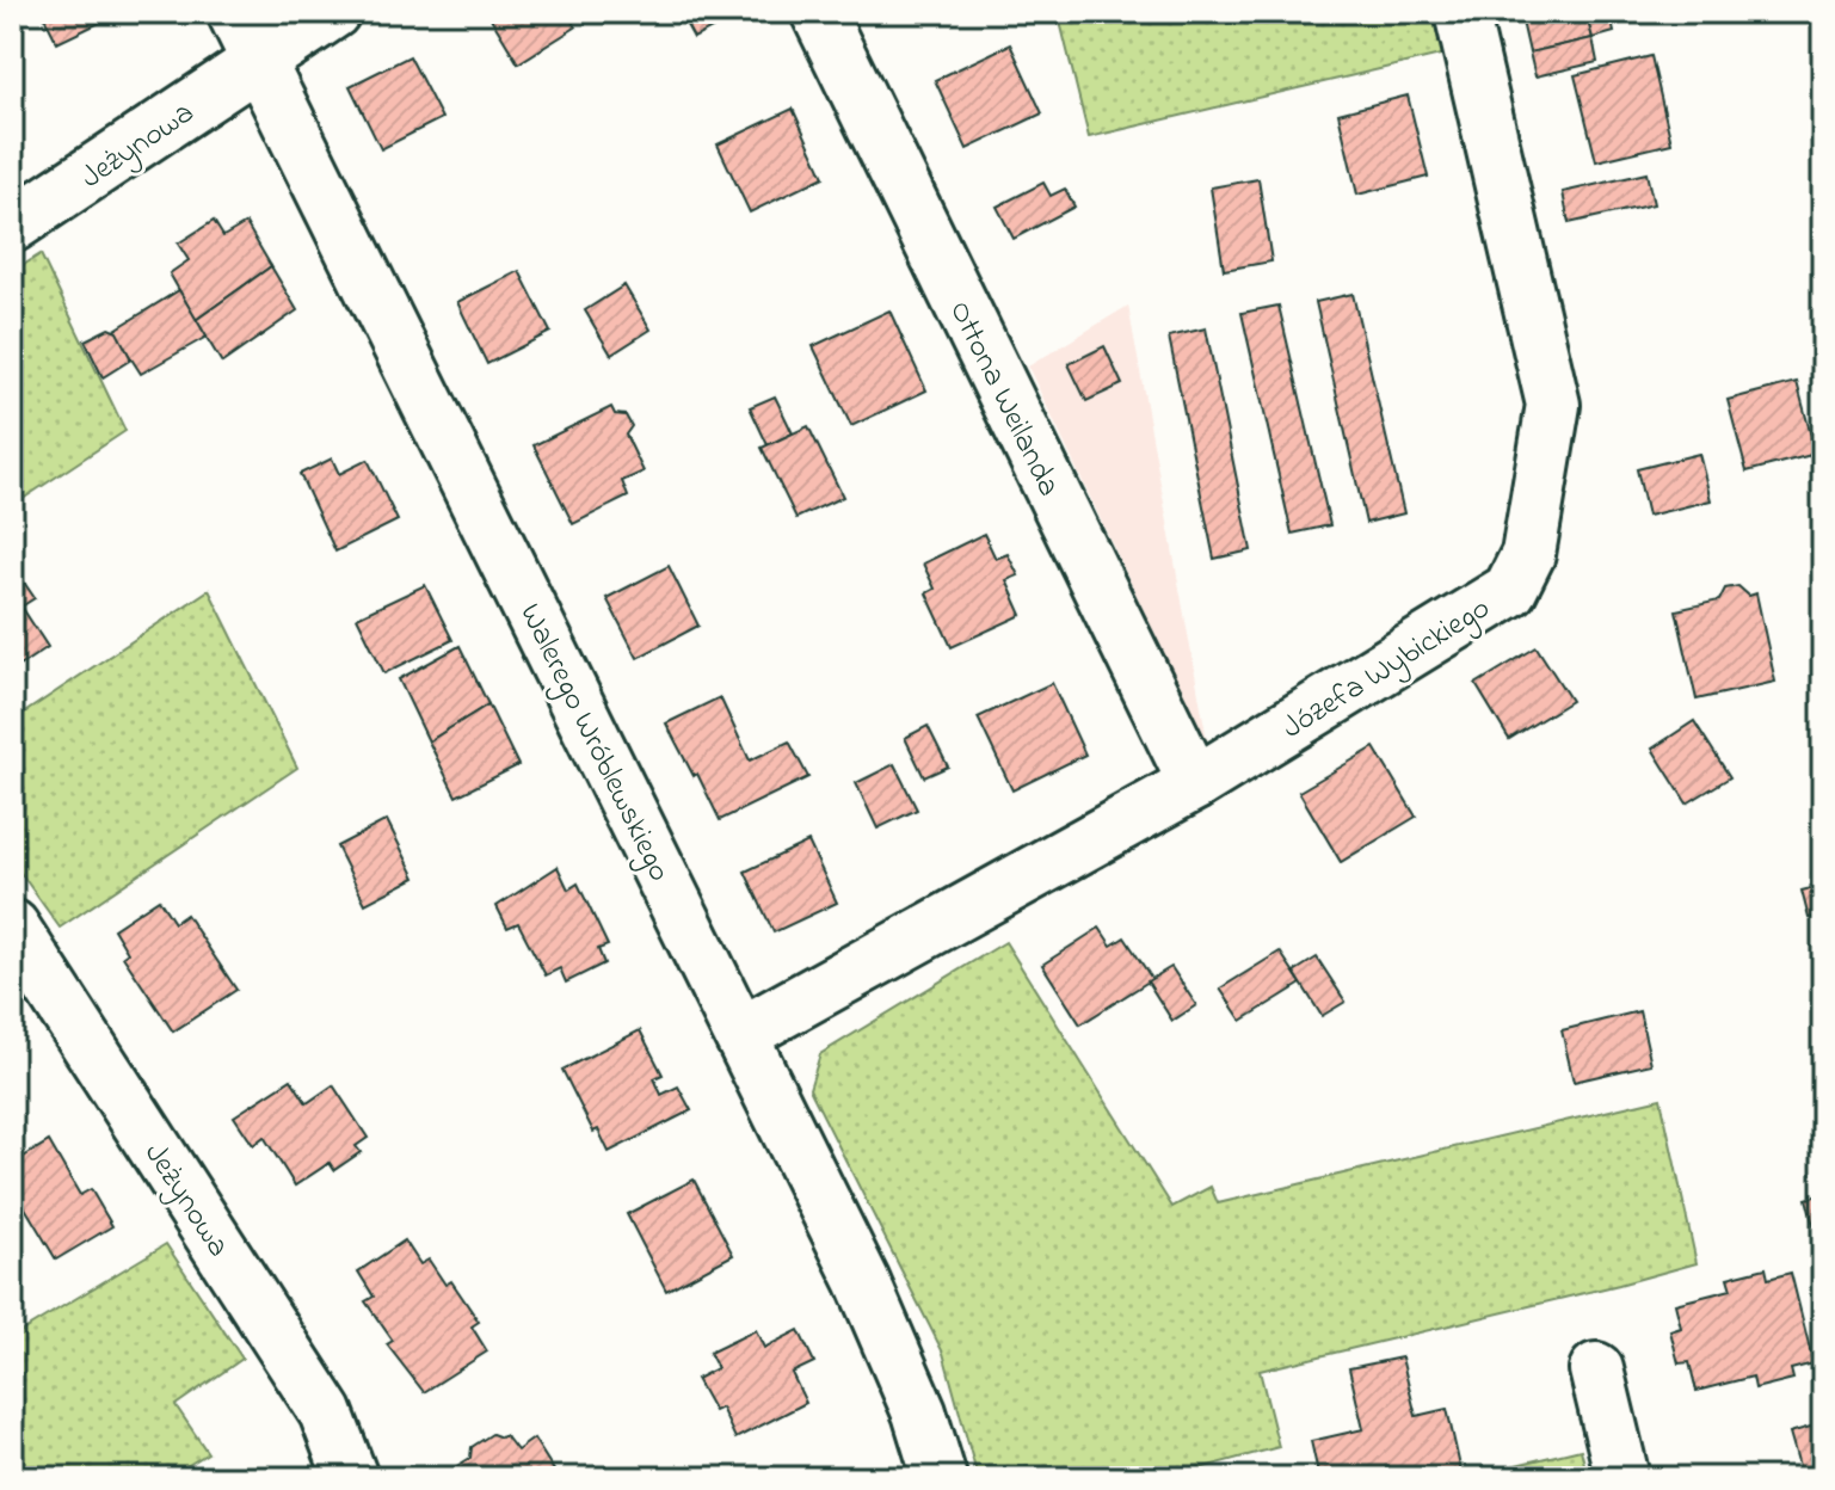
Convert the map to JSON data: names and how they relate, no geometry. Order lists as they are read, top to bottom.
{
  "streets": {
    "street": [
      "Jeżynowa",
      "Ottona Weilanda",
      "Józefa Wybickiego",
      "Walerego Wróblewskiego"
    ]
  },
  "crossings": [
    ["Jeżynowa", "Walerego Wróblewskiego"],
    ["Ottona Weilanda", "Józefa Wybickiego"],
    ["Józefa Wybickiego", "Walerego Wróblewskiego"]
  ]
}
